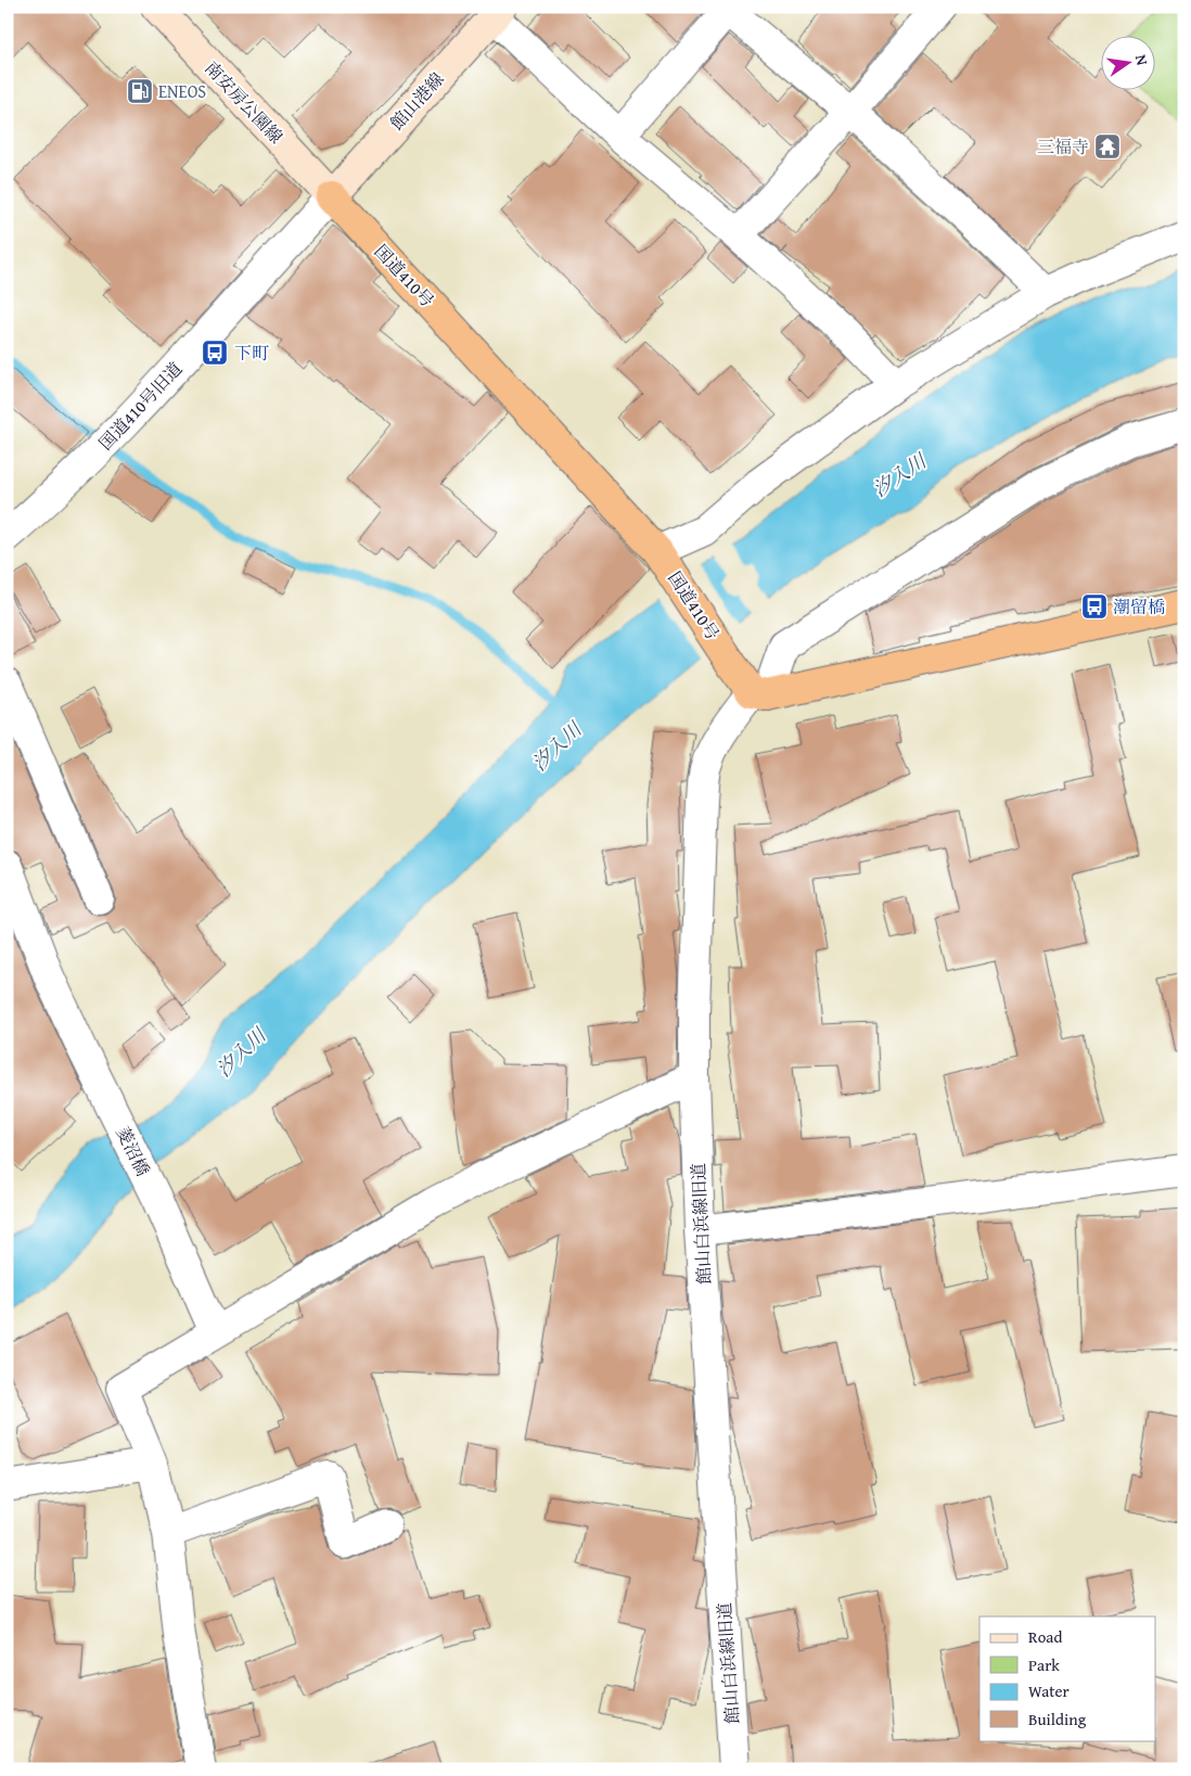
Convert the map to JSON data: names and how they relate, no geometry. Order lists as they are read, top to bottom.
{
  "streets": {
    "highway": ["国道410号"],
    "main road": ["館山港線", "南安房公園線"],
    "street": ["国道410号旧道", "菱沼橋", "館山白浜線旧道"]
  },
  "crossings": [
    ["館山港線", "南安房公園線"],
    ["館山港線", "国道410号"],
    ["館山港線", "国道410号旧道"],
    ["南安房公園線", "国道410号"],
    ["南安房公園線", "国道410号旧道"],
    ["国道410号", "国道410号旧道"],
    ["国道410号", "館山白浜線旧道"]
  ],
  "water": ["汐入川"],
  "places": {
    "fuel station": ["ENEOS"],
    "temple": ["三福寺"],
    "bus stop": ["下町", "潮留橋"]
  },
  "legend": [
    "Road",
    "Park",
    "Water",
    "Building"
  ],
  "north": "right"
}
